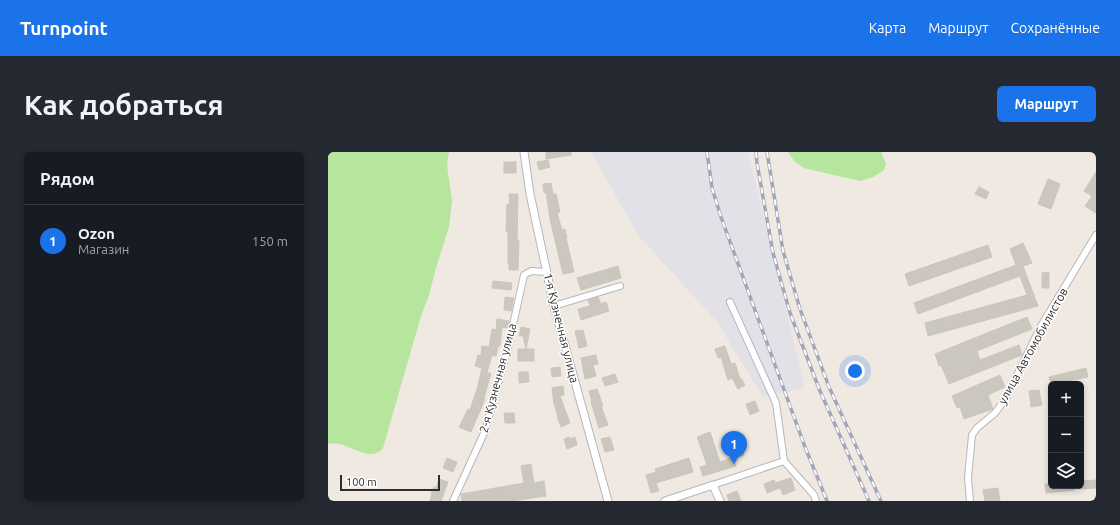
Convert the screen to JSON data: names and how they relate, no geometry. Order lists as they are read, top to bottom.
{
  "streets": {
    "street": ["1-я Кузнечная улица", "улица Автомобилистов", "2-я Кузнечная улица"]
  },
  "crossings": [
    ["1-я Кузнечная улица", "2-я Кузнечная улица"]
  ],
  "scale_bar": "100 m",
  "page": {
    "header": "Turnpoint",
    "nav": ["Карта", "Маршрут", "Сохранённые"],
    "buttons": "Маршрут",
    "title": "Как добраться",
    "heading": "Рядом",
    "list": [
      {
        "mark": "1",
        "name": "Ozon",
        "note": "Магазин",
        "value": "150 m"
      }
    ],
    "map_buttons": ["+", "−"],
    "pins": "1",
    "scale": "100 m"
  }
}
